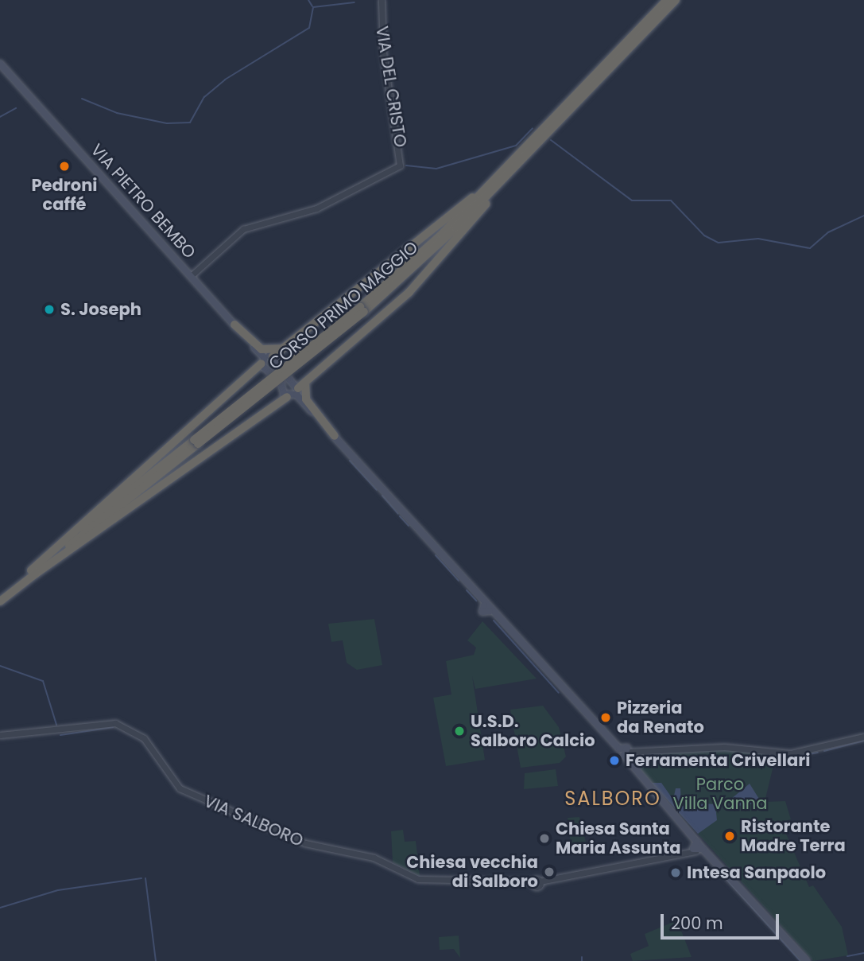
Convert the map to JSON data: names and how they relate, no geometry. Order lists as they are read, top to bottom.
{
  "streets": {
    "highway": ["CORSO PRIMO MAGGIO"],
    "main road": ["VIA PIETRO BEMBO"],
    "street": ["VIA DEL CRISTO", "VIA SALBORO"]
  },
  "crossings": [
    ["VIA DEL CRISTO", "VIA PIETRO BEMBO"]
  ],
  "districts": ["SALBORO"],
  "parks": ["Parco Villa Vanna"],
  "places": [
    "Pedroni caffé",
    "S. Joseph",
    "Pizzeria da Renato",
    "U.S.D. Salboro Calcio",
    "Ferramenta Crivellari",
    "Ristorante Madre Terra",
    "Chiesa Santa Maria Assunta",
    "Chiesa vecchia di Salboro",
    "Intesa Sanpaolo"
  ],
  "scale_bar": "200 m"
}
